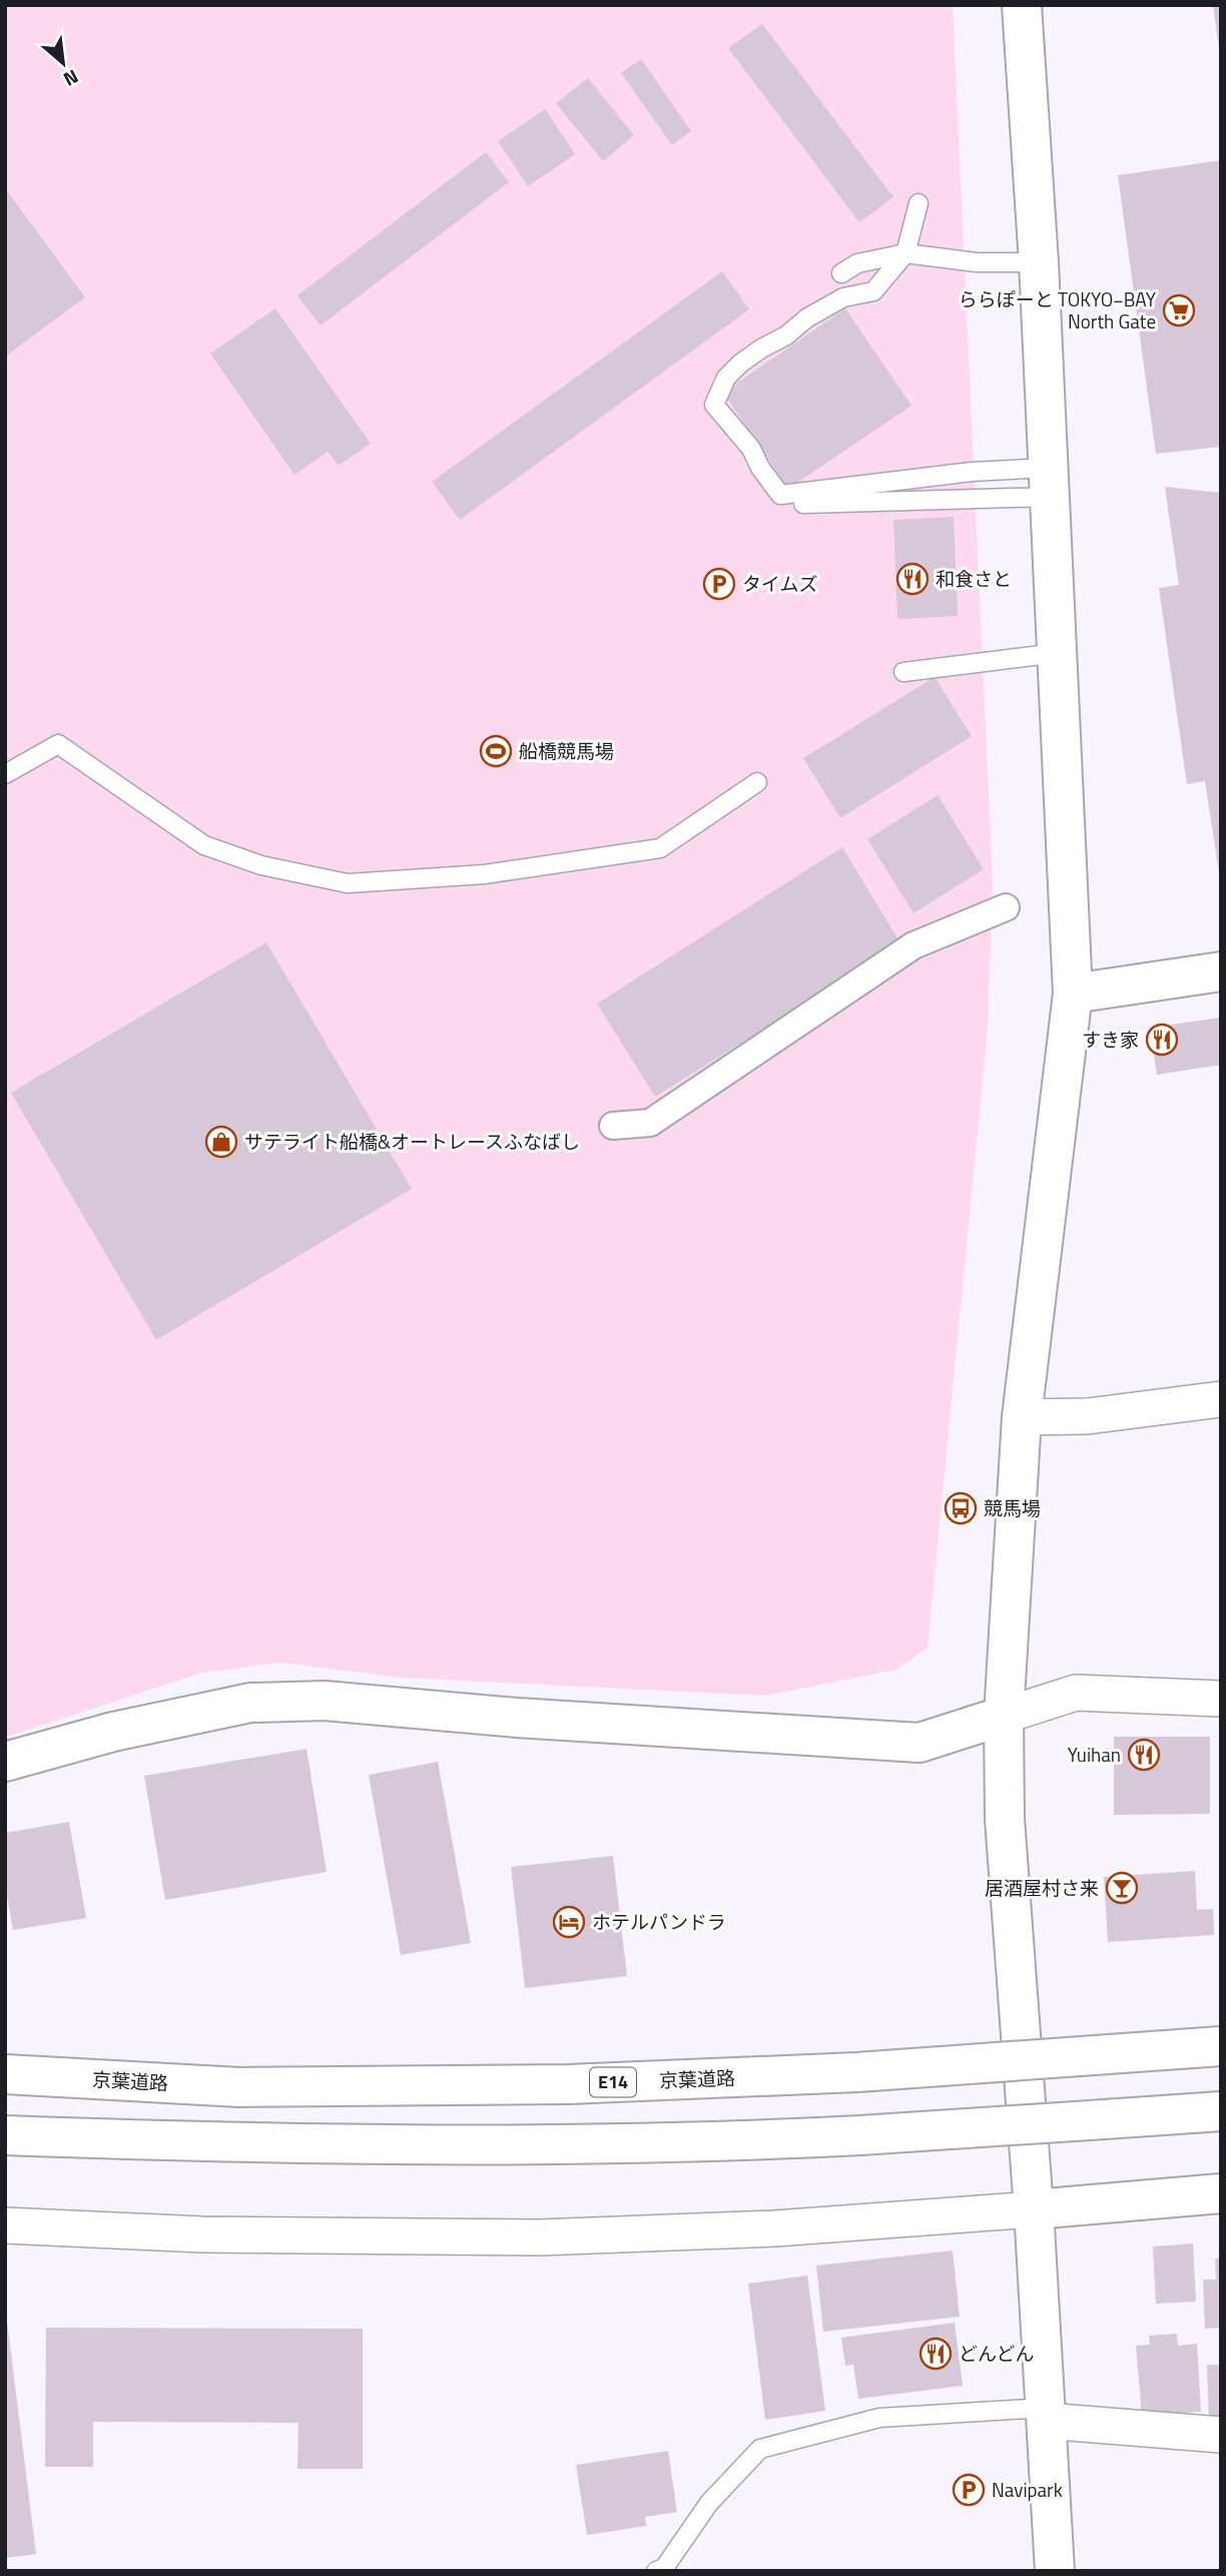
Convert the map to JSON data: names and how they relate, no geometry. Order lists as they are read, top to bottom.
{
  "streets": {
    "main road": ["京葉道路", "E14"]
  },
  "places": {
    "supermarket": ["ららぽーと TOKYO−BAY North Gate"],
    "restaurant": [
      "和食さと",
      "すき家",
      "Yuihan",
      "どんどん"
    ],
    "parking": ["タイムズ", "Navipark"],
    "sports": ["船橋競馬場"],
    "shop": ["サテライト船橋&オートレースふなばし"],
    "bus stop": ["競馬場"],
    "bar": ["居酒屋村さ来"],
    "hotel": ["ホテルパンドラ"]
  },
  "north": "bottom right"
}
